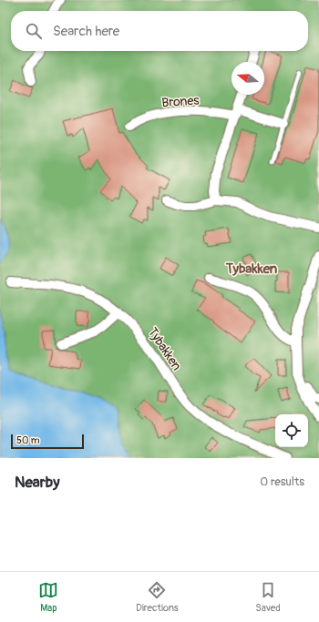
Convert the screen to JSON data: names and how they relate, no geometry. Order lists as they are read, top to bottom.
{
  "streets": {
    "street": ["Brones", "Tybakken"]
  },
  "districts": ["Tybakken"],
  "scale_bar": "50 m",
  "north": "left",
  "page": {
    "search": "Search here",
    "scale": "50 m",
    "heading": ["Nearby", "0 results"],
    "nav": ["Map", "Directions", "Saved"]
  }
}
